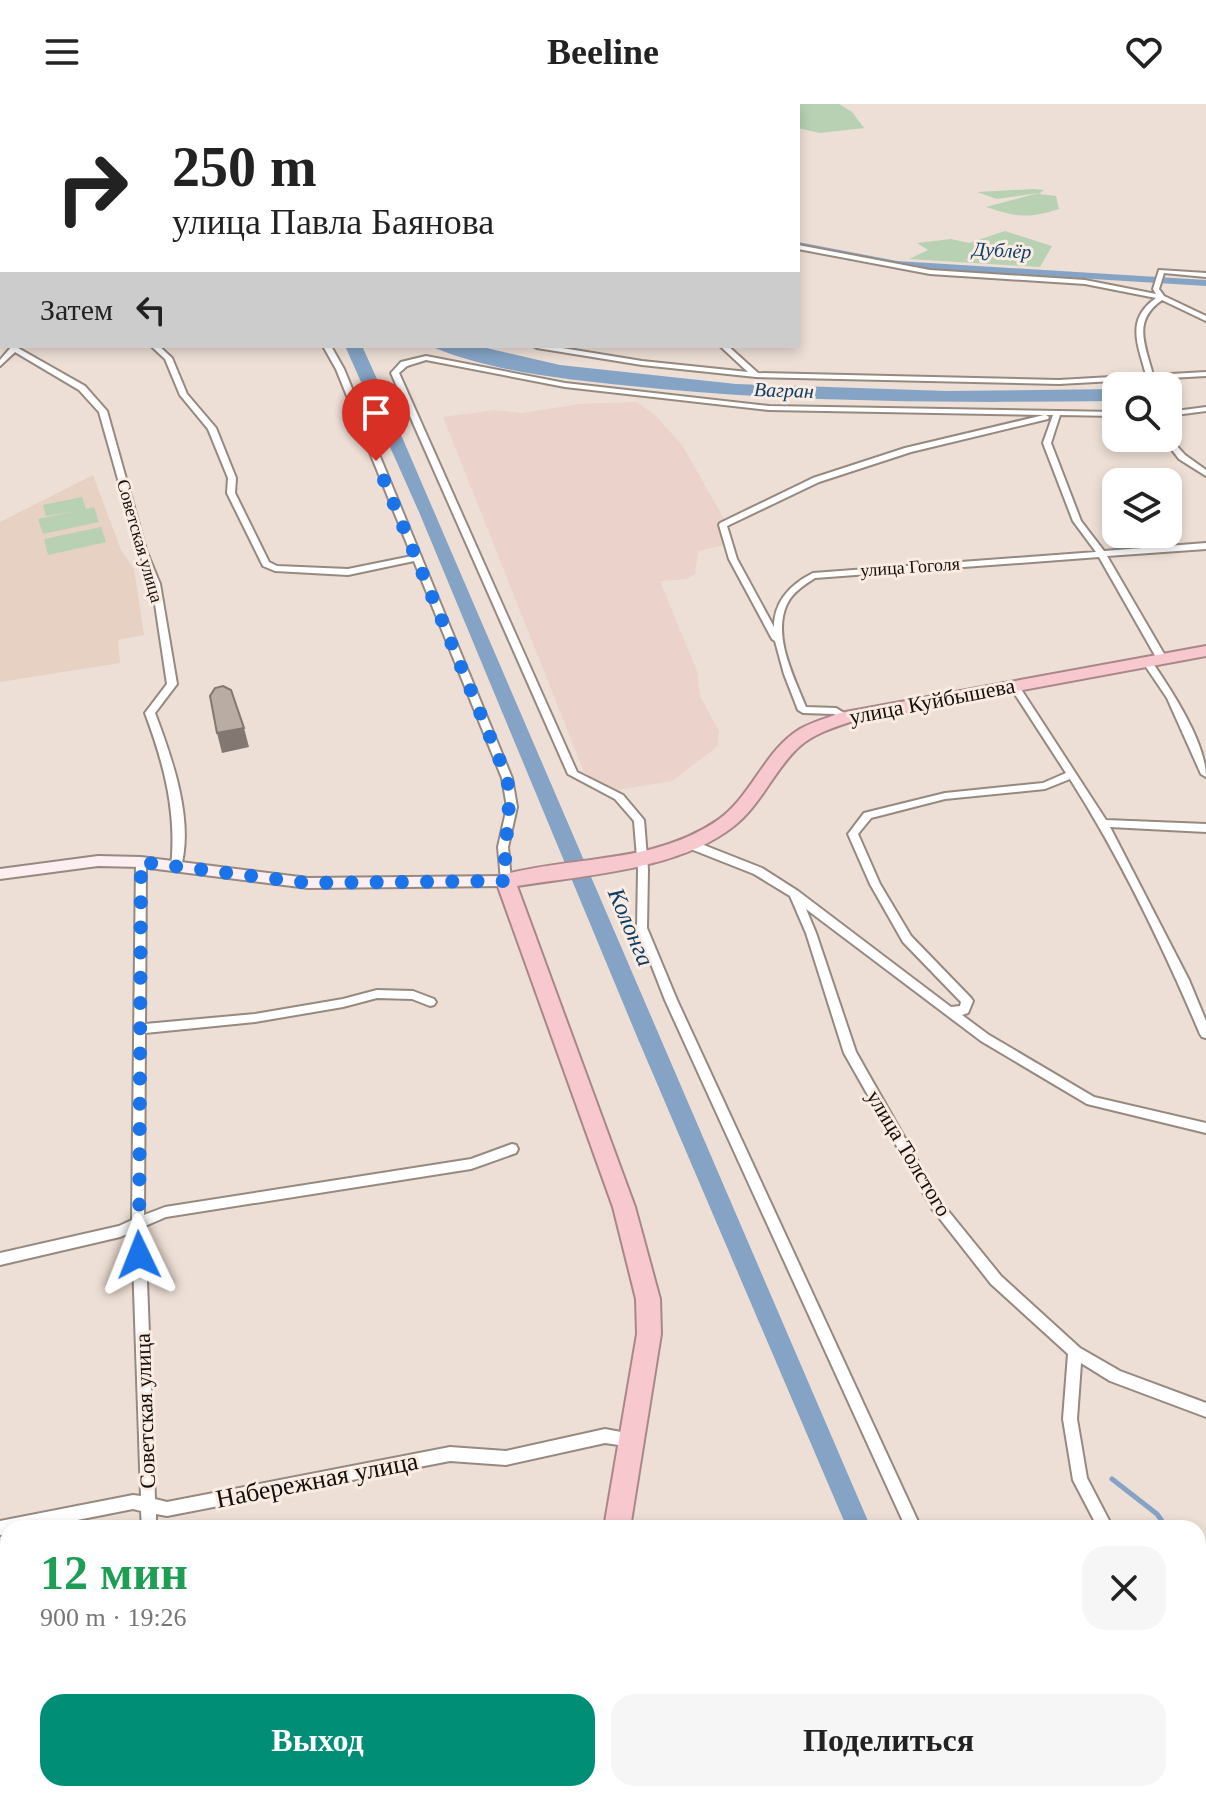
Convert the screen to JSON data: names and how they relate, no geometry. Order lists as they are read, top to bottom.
{
  "streets": {
    "highway": ["улица Куйбышева"],
    "street": [
      "Советская улица",
      "улица Гоголя",
      "улица Толстого",
      "Набережная улица"
    ]
  },
  "crossings": [
    ["Советская улица", "Набережная улица"]
  ],
  "water": ["Дублёр", "Вагран", "Колонга"],
  "page": {
    "header": "Beeline",
    "turn": ["250 m", "улица Павла Баянова"],
    "then": "Затем",
    "heading": ["12 мин", "900 m · 19:26"],
    "buttons": ["Выход", "Поделиться"]
  }
}
